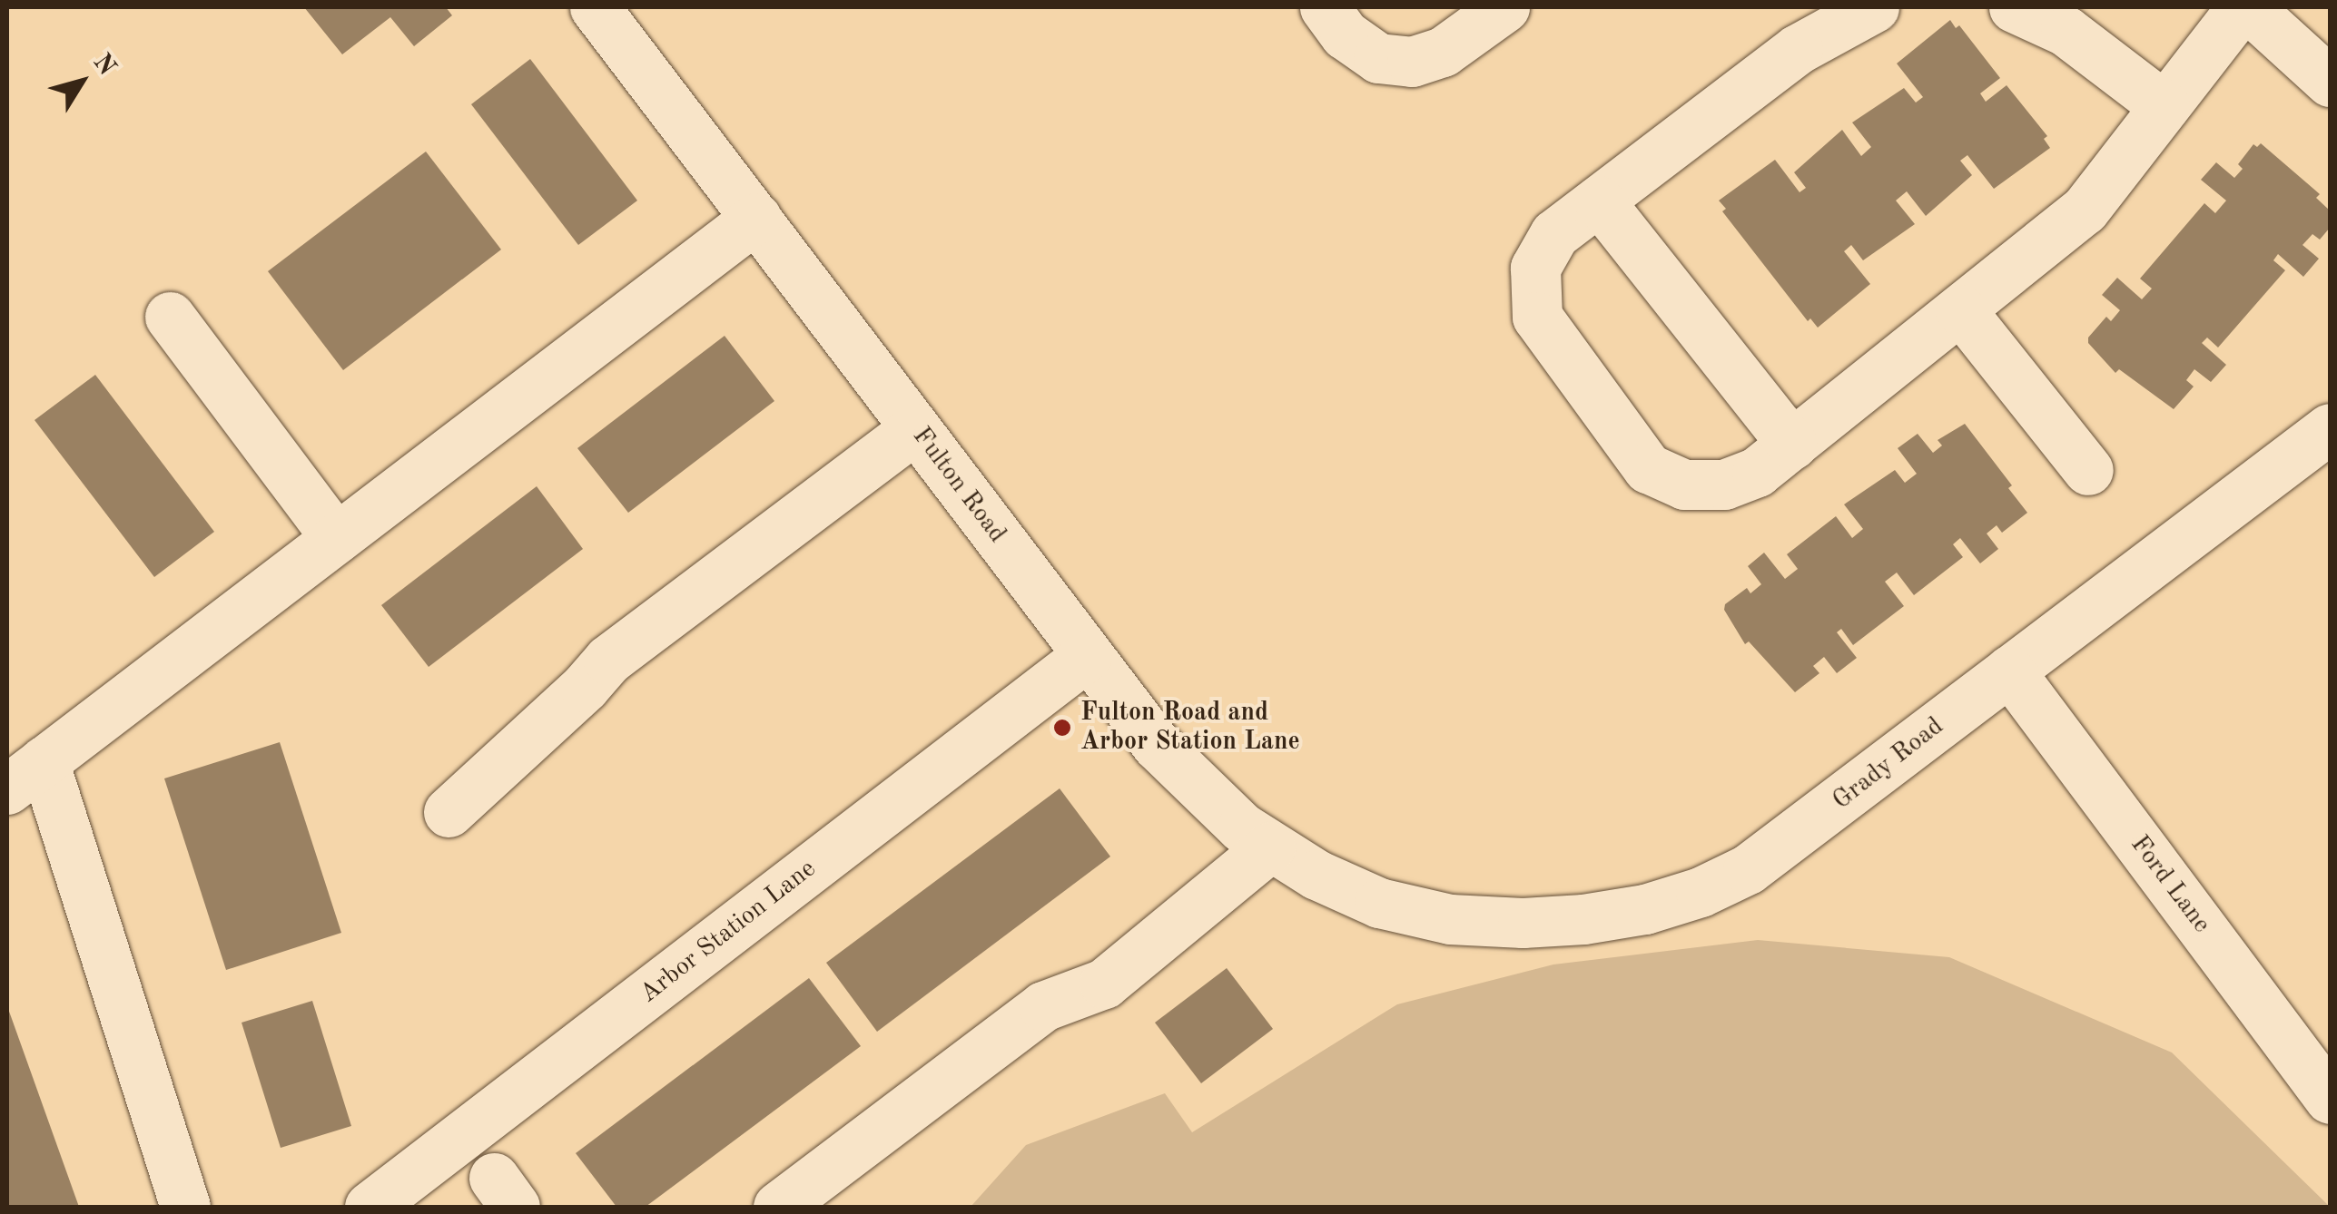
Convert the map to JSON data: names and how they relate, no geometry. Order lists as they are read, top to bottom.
{
  "streets": {
    "street": [
      "Fulton Road",
      "Grady Road",
      "Ford Lane",
      "Arbor Station Lane"
    ]
  },
  "crossings": [
    ["Fulton Road", "Grady Road"],
    ["Fulton Road", "Arbor Station Lane"],
    ["Grady Road", "Ford Lane"]
  ],
  "places": ["Fulton Road and Arbor Station Lane"],
  "north": "top right"
}
